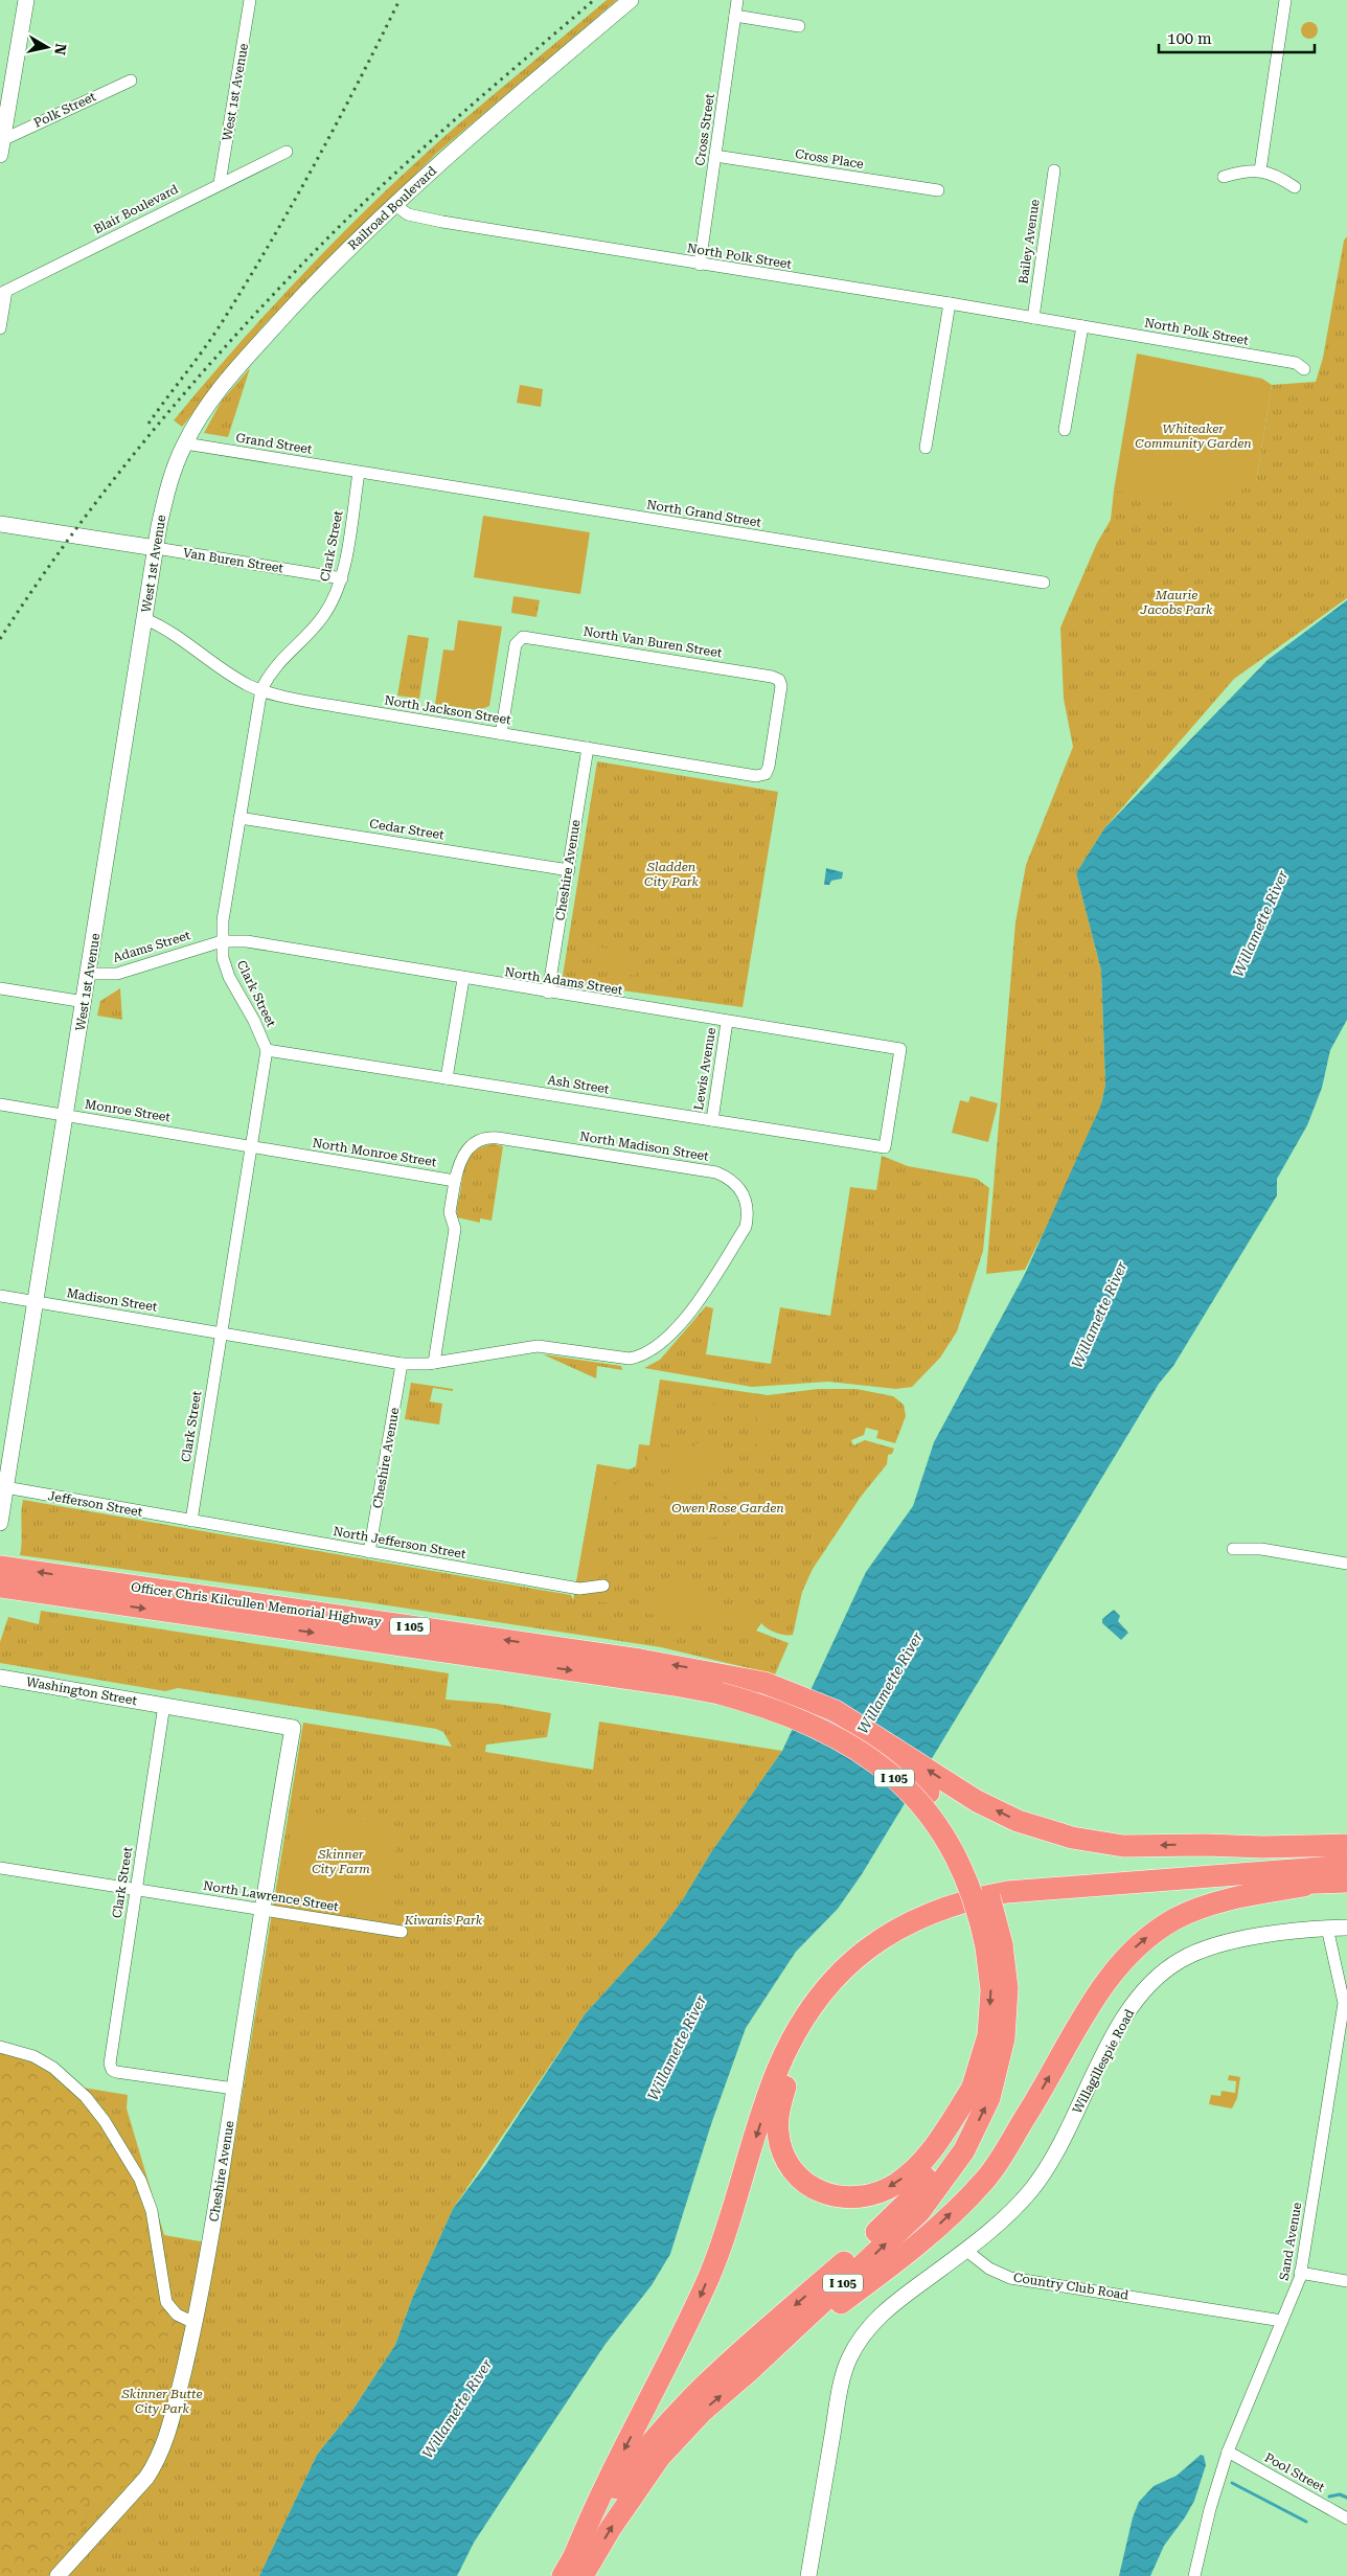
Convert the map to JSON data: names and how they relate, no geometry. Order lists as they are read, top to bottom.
{
  "streets": {
    "highway": ["Officer Chris Kilcullen Memorial Highway", "I 105"],
    "street": [
      "West 1st Avenue",
      "Polk Street",
      "Cross Street",
      "Cross Place",
      "Railroad Boulevard",
      "Blair Boulevard",
      "Bailey Avenue",
      "North Polk Street",
      "Grand Street",
      "North Grand Street",
      "Clark Street",
      "Van Buren Street",
      "North Van Buren Street",
      "North Jackson Street",
      "Cedar Street",
      "Cheshire Avenue",
      "Adams Street",
      "North Adams Street",
      "Lewis Avenue",
      "Ash Street",
      "Monroe Street",
      "North Madison Street",
      "North Monroe Street",
      "Madison Street",
      "Jefferson Street",
      "North Jefferson Street",
      "Washington Street",
      "North Lawrence Street",
      "Willagillespie Road",
      "Sand Avenue",
      "Country Club Road",
      "Pool Street"
    ]
  },
  "crossings": [
    ["West 1st Avenue", "Railroad Boulevard"],
    ["West 1st Avenue", "Blair Boulevard"],
    ["West 1st Avenue", "Grand Street"],
    ["West 1st Avenue", "Van Buren Street"],
    ["West 1st Avenue", "North Jackson Street"],
    ["West 1st Avenue", "Adams Street"],
    ["West 1st Avenue", "Monroe Street"],
    ["West 1st Avenue", "Madison Street"],
    ["West 1st Avenue", "Jefferson Street"],
    ["Cross Street", "Cross Place"],
    ["Cross Street", "North Polk Street"],
    ["Railroad Boulevard", "North Polk Street"],
    ["Railroad Boulevard", "Grand Street"],
    ["Bailey Avenue", "North Polk Street"],
    ["Grand Street", "North Grand Street"],
    ["Grand Street", "Clark Street"],
    ["North Grand Street", "Clark Street"],
    ["Clark Street", "Van Buren Street"],
    ["Clark Street", "North Jackson Street"],
    ["Clark Street", "Cedar Street"],
    ["Clark Street", "Cheshire Avenue"],
    ["Clark Street", "Adams Street"],
    ["Clark Street", "North Adams Street"],
    ["Clark Street", "Ash Street"],
    ["Clark Street", "Monroe Street"],
    ["Clark Street", "North Madison Street"],
    ["Clark Street", "North Monroe Street"],
    ["Clark Street", "Madison Street"],
    ["Clark Street", "Jefferson Street"],
    ["Clark Street", "North Jefferson Street"],
    ["Clark Street", "Washington Street"],
    ["Clark Street", "North Lawrence Street"],
    ["North Van Buren Street", "North Jackson Street"],
    ["North Jackson Street", "Cheshire Avenue"],
    ["Cedar Street", "Cheshire Avenue"],
    ["Cheshire Avenue", "North Adams Street"],
    ["Cheshire Avenue", "North Madison Street"],
    ["Cheshire Avenue", "North Jefferson Street"],
    ["Cheshire Avenue", "Washington Street"],
    ["Cheshire Avenue", "North Lawrence Street"],
    ["Adams Street", "North Adams Street"],
    ["North Adams Street", "Lewis Avenue"],
    ["North Adams Street", "Ash Street"],
    ["Lewis Avenue", "Ash Street"],
    ["Monroe Street", "North Monroe Street"],
    ["North Madison Street", "North Monroe Street"],
    ["North Madison Street", "Madison Street"],
    ["Jefferson Street", "North Jefferson Street"],
    ["Officer Chris Kilcullen Memorial Highway", "I 105"],
    ["Willagillespie Road", "Sand Avenue"],
    ["Willagillespie Road", "Country Club Road"],
    ["Sand Avenue", "Country Club Road"],
    ["Sand Avenue", "Pool Street"]
  ],
  "water": ["Willamette River"],
  "parks": [
    "Whiteaker Community Garden",
    "Maurie Jacobs Park",
    "Sladden City Park",
    "Owen Rose Garden",
    "Skinner City Farm",
    "Kiwanis Park",
    "Skinner Butte City Park"
  ],
  "scale_bar": "100 m",
  "north": "right"
}
